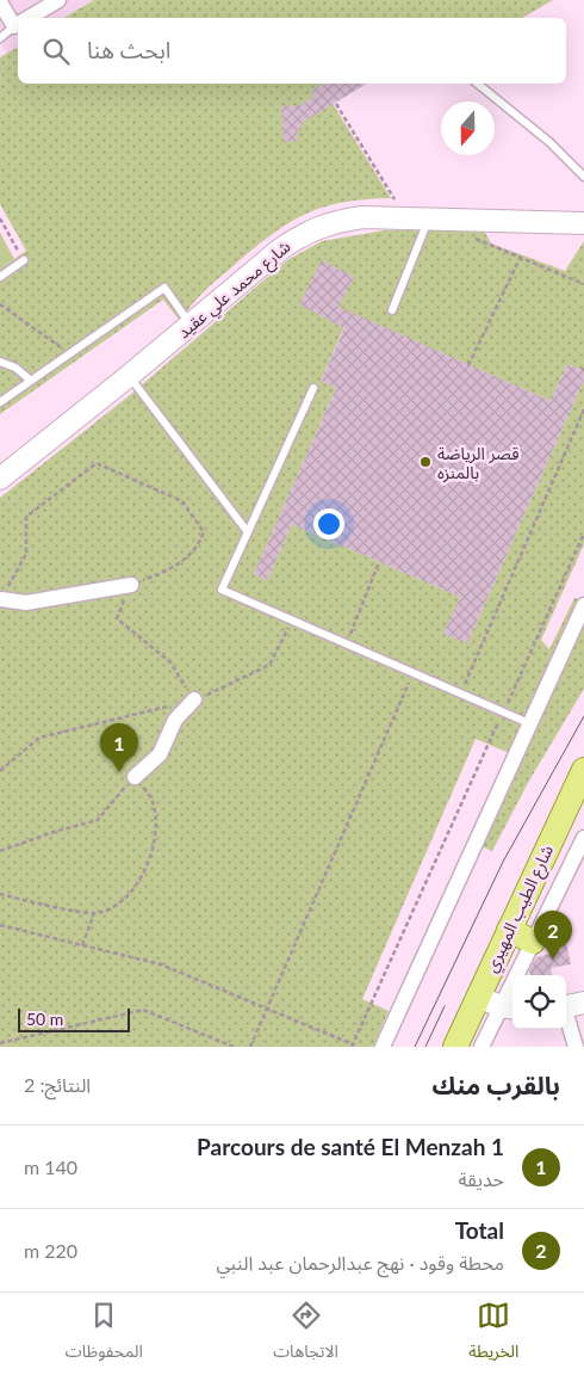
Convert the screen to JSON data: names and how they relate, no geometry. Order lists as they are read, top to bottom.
{
  "streets": {
    "main road": ["شارع الطيب المهيري"],
    "street": ["شارع محمد علي عقيد"]
  },
  "places": ["قصر الرياضة بالمنزه"],
  "scale_bar": "50 m",
  "north": "bottom",
  "page": {
    "search": "ابحث هنا",
    "pins": ["1", "2"],
    "scale": "50 m",
    "heading": ["بالقرب منك", "النتائج: 2"],
    "list": [
      {
        "mark": "1",
        "name": "Parcours de santé El Menzah 1",
        "note": "حديقة",
        "value": "140 m"
      },
      {
        "mark": "2",
        "name": "Total",
        "note": "محطة وقود · نهج عبدالرحمان عبد النبي",
        "value": "220 m"
      }
    ],
    "nav": ["الخريطة", "الاتجاهات", "المحفوظات"]
  }
}
